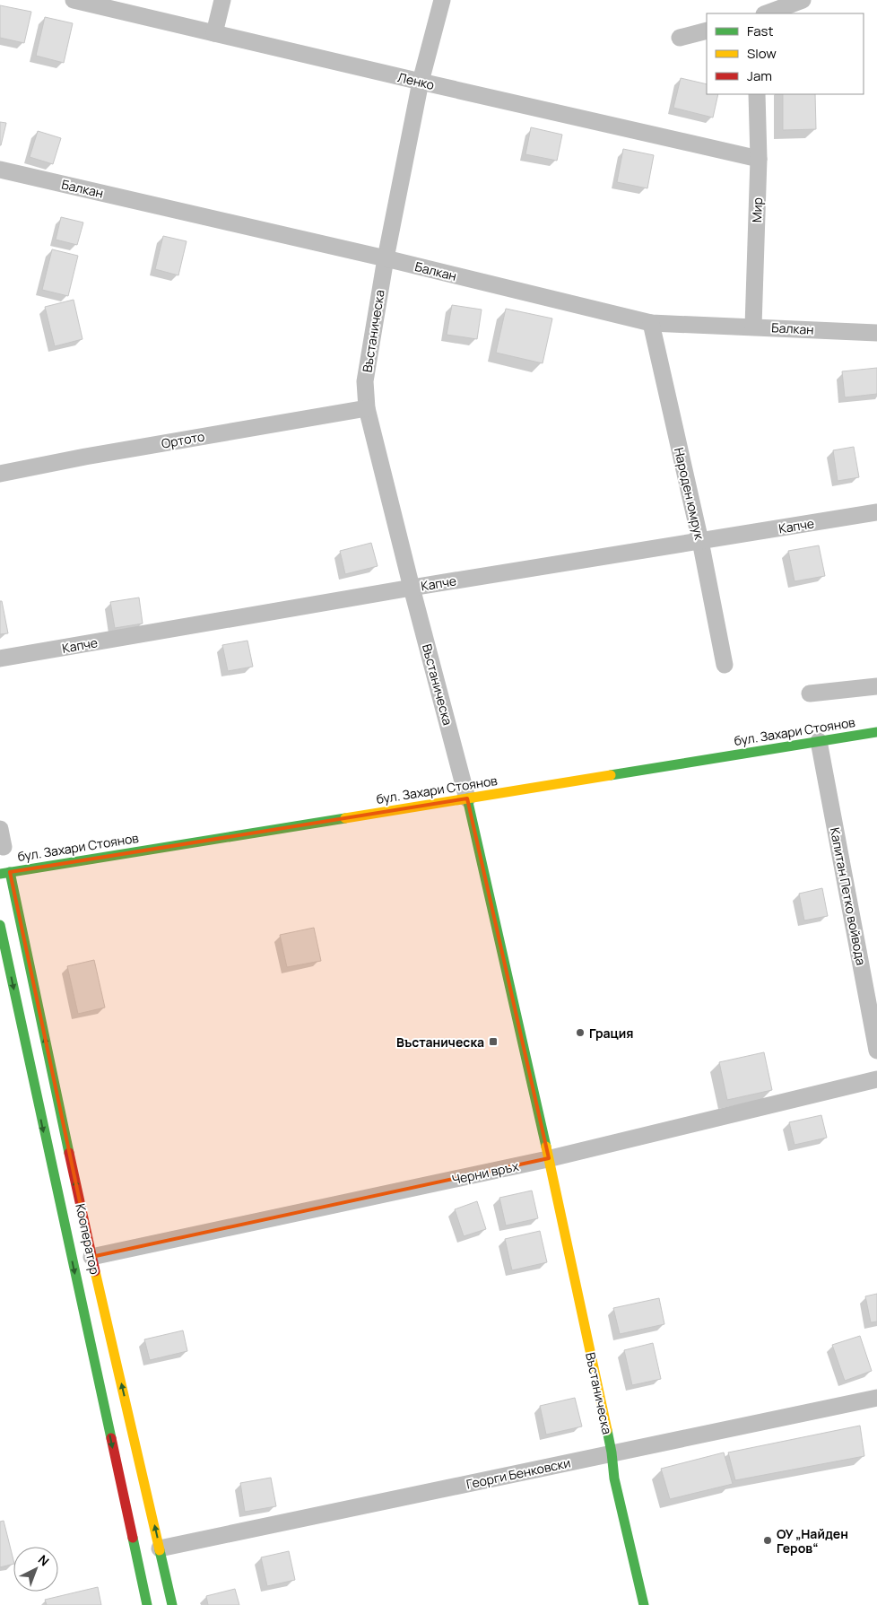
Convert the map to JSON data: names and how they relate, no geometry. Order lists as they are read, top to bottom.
{
  "streets": {
    "main road": ["Въстаническа", "бул. Захари Стоянов", "Кооператор"],
    "street": [
      "Ленко",
      "Балкан",
      "Мир",
      "Ортото",
      "Народен юмрук",
      "Капче",
      "Капитан Петко войвода",
      "Черни връх",
      "Георги Бенковски"
    ]
  },
  "crossings": [
    ["Ленко", "Мир"],
    ["Ленко", "Въстаническа"],
    ["Балкан", "Мир"],
    ["Балкан", "Въстаническа"],
    ["Балкан", "Народен юмрук"],
    ["Въстаническа", "Ортото"],
    ["Въстаническа", "Капче"],
    ["Въстаническа", "бул. Захари Стоянов"],
    ["Въстаническа", "Черни връх"],
    ["Въстаническа", "Георги Бенковски"],
    ["Народен юмрук", "Капче"],
    ["бул. Захари Стоянов", "Капитан Петко войвода"],
    ["бул. Захари Стоянов", "Кооператор"],
    ["Черни връх", "Кооператор"],
    ["Кооператор", "Георги Бенковски"]
  ],
  "places": {
    "other": ["Грация", "ОУ „Найден Геров“"],
    "transit": ["Въстаническа"]
  },
  "legend": ["Fast", "Slow", "Jam"],
  "north": "top right"
}
